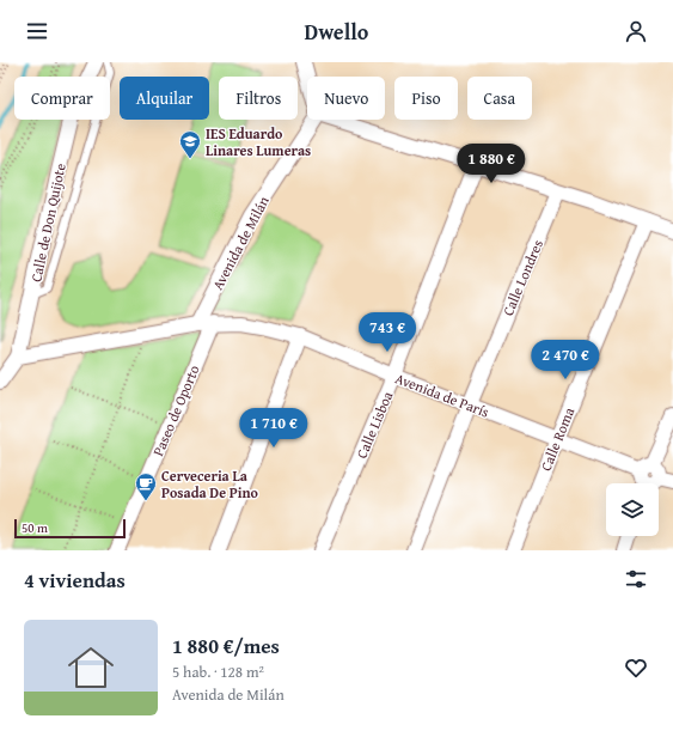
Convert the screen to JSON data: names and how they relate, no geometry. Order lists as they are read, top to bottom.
{
  "streets": {
    "street": [
      "Calle de Don Quijote",
      "Avenida de Milán",
      "Calle Londres",
      "Avenida de París",
      "Paseo de Oporto",
      "Calle Lisboa",
      "Calle Roma"
    ]
  },
  "crossings": [
    ["Calle de Don Quijote", "Avenida de París"],
    ["Avenida de Milán", "Avenida de París"],
    ["Calle Londres", "Avenida de París"],
    ["Avenida de París", "Paseo de Oporto"],
    ["Avenida de París", "Calle Lisboa"],
    ["Avenida de París", "Calle Roma"]
  ],
  "places": {
    "school or university": ["IES Eduardo Linares Lumeras"],
    "cafe": ["Cerveceria La Posada De Pino"]
  },
  "scale_bar": "50 m",
  "page": {
    "header": "Dwello",
    "chip": [
      "Comprar",
      "Alquilar",
      "Filtros",
      "Nuevo",
      "Piso",
      "Casa"
    ],
    "price": [
      "1 880 €",
      "743 €",
      "2 470 €",
      "1 710 €"
    ],
    "scale": "50 m",
    "heading": "4 viviendas",
    "list": [
      {
        "name": "1 880 €/mes",
        "note": "5 hab. · 128 m² · Avenida de Milán"
      }
    ]
  }
}
